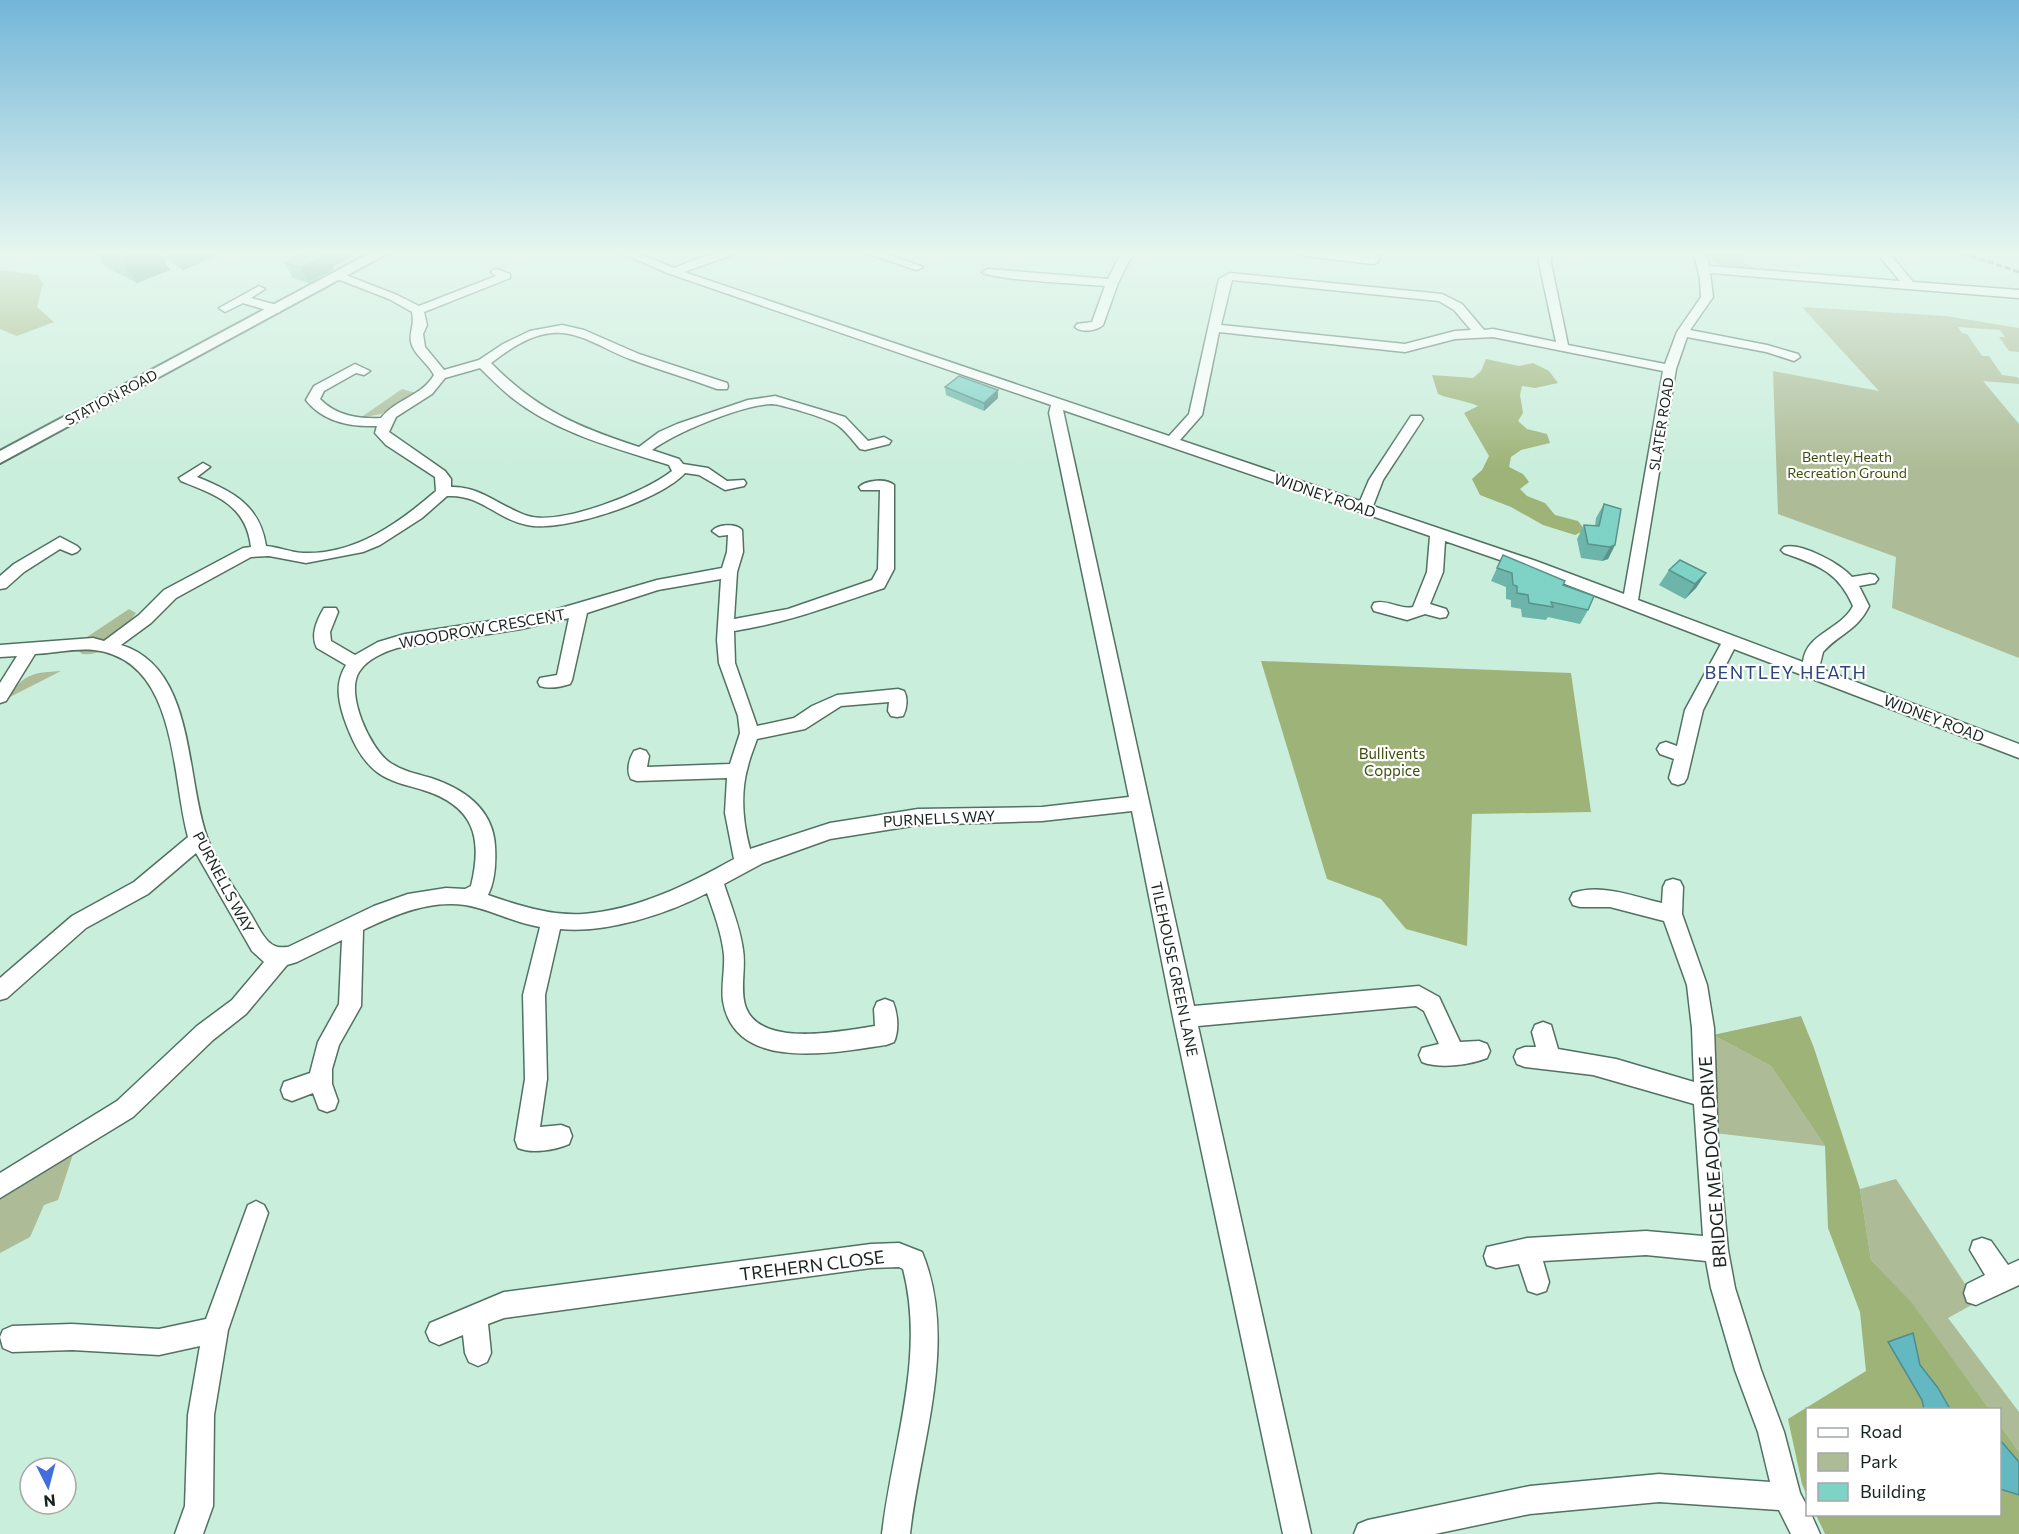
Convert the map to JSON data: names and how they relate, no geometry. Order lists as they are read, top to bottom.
{
  "streets": {
    "main road": ["STATION ROAD"],
    "street": [
      "SLATER ROAD",
      "WIDNEY ROAD",
      "WOODROW CRESCENT",
      "PURNELLS WAY",
      "TILEHOUSE GREEN LANE",
      "BRIDGE MEADOW DRIVE",
      "TREHERN CLOSE"
    ]
  },
  "crossings": [
    ["SLATER ROAD", "WIDNEY ROAD"],
    ["WIDNEY ROAD", "TILEHOUSE GREEN LANE"],
    ["PURNELLS WAY", "TILEHOUSE GREEN LANE"]
  ],
  "districts": ["BENTLEY HEATH"],
  "parks": ["Bentley Heath Recreation Ground", "Bullivents Coppice"],
  "legend": ["Road", "Park", "Building"],
  "north": "bottom"
}
